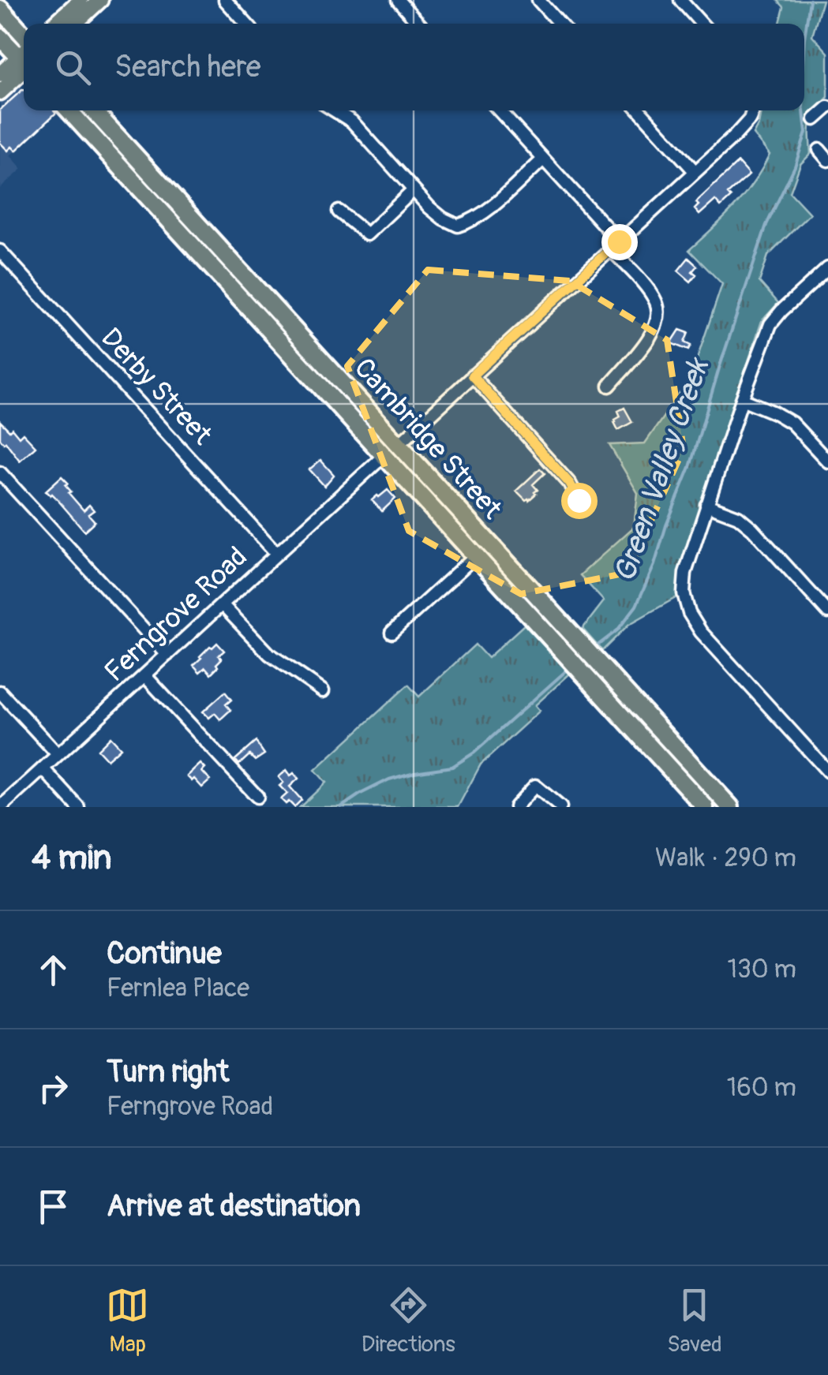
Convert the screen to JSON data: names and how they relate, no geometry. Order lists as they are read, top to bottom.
{
  "streets": {
    "highway": ["Cambridge Street"],
    "street": ["Derby Street", "Ferngrove Road"]
  },
  "crossings": [
    ["Derby Street", "Ferngrove Road"],
    ["Cambridge Street", "Ferngrove Road"]
  ],
  "water": ["Green Valley Creek"],
  "page": {
    "search": "Search here",
    "heading": ["4 min", "Walk · 290 m"],
    "list": [
      ["Continue", "Fernlea Place", "130 m"],
      ["Turn right", "Ferngrove Road", "160 m"],
      "Arrive at destination"
    ],
    "nav": ["Map", "Directions", "Saved"]
  }
}
